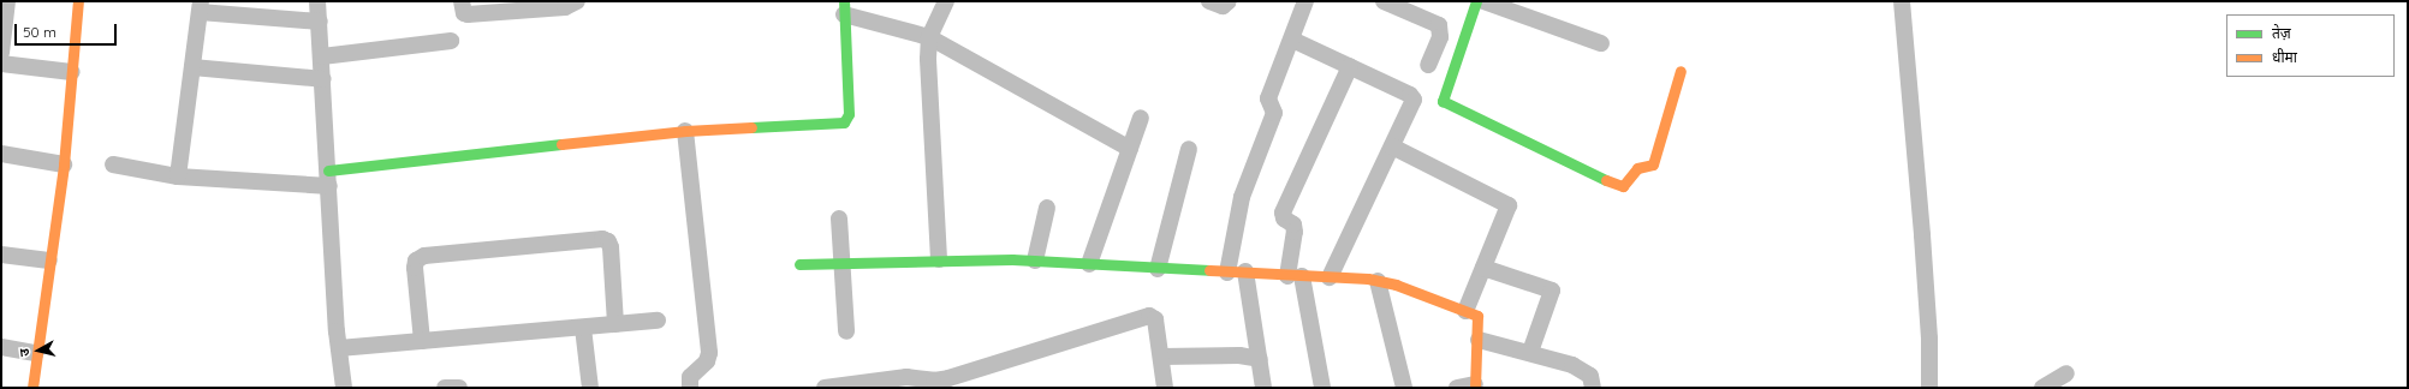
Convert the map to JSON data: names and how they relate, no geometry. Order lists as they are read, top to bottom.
{
  "legend": ["तेज़", "धीमा"],
  "scale_bar": "50 m",
  "north": "left"
}
